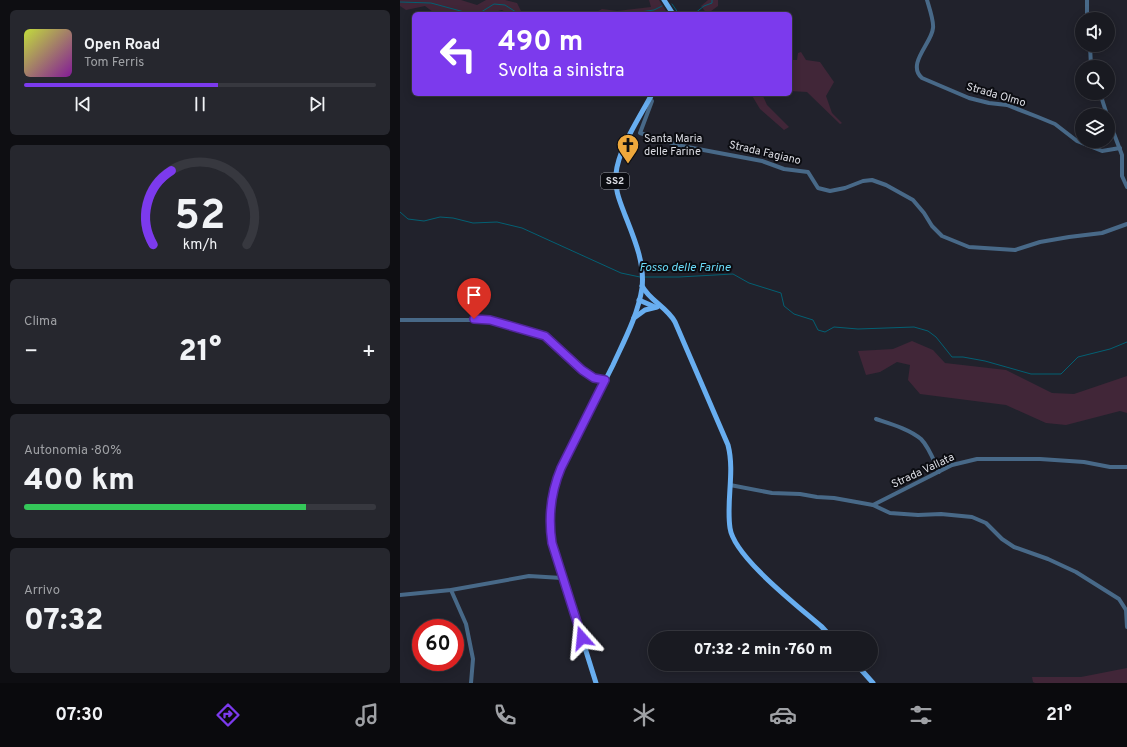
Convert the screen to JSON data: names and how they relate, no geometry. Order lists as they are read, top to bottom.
{
  "streets": {
    "main road": ["SS2"],
    "street": ["Strada Olmo", "Strada Fagiano", "Strada Vallata"]
  },
  "crossings": [
    ["Strada Fagiano", "SS2"]
  ],
  "water": ["Fosso delle Farine"],
  "places": {
    "church": ["Santa Maria delle Farine"]
  },
  "page": {
    "turn": ["490 m", "Svolta a sinistra"],
    "song": ["Open Road", "Tom Ferris"],
    "tile": [
      "Clima",
      ["Autonomia · 80%", "400 km"],
      ["Arrivo", "07:32"]
    ],
    "heat": ["−", "21°", "+"],
    "limit": "60",
    "trip": "07:32 · 2 min · 760 m",
    "tabs": ["07:30", "21°"],
    "gauge": ["52", "km/h"]
  }
}
